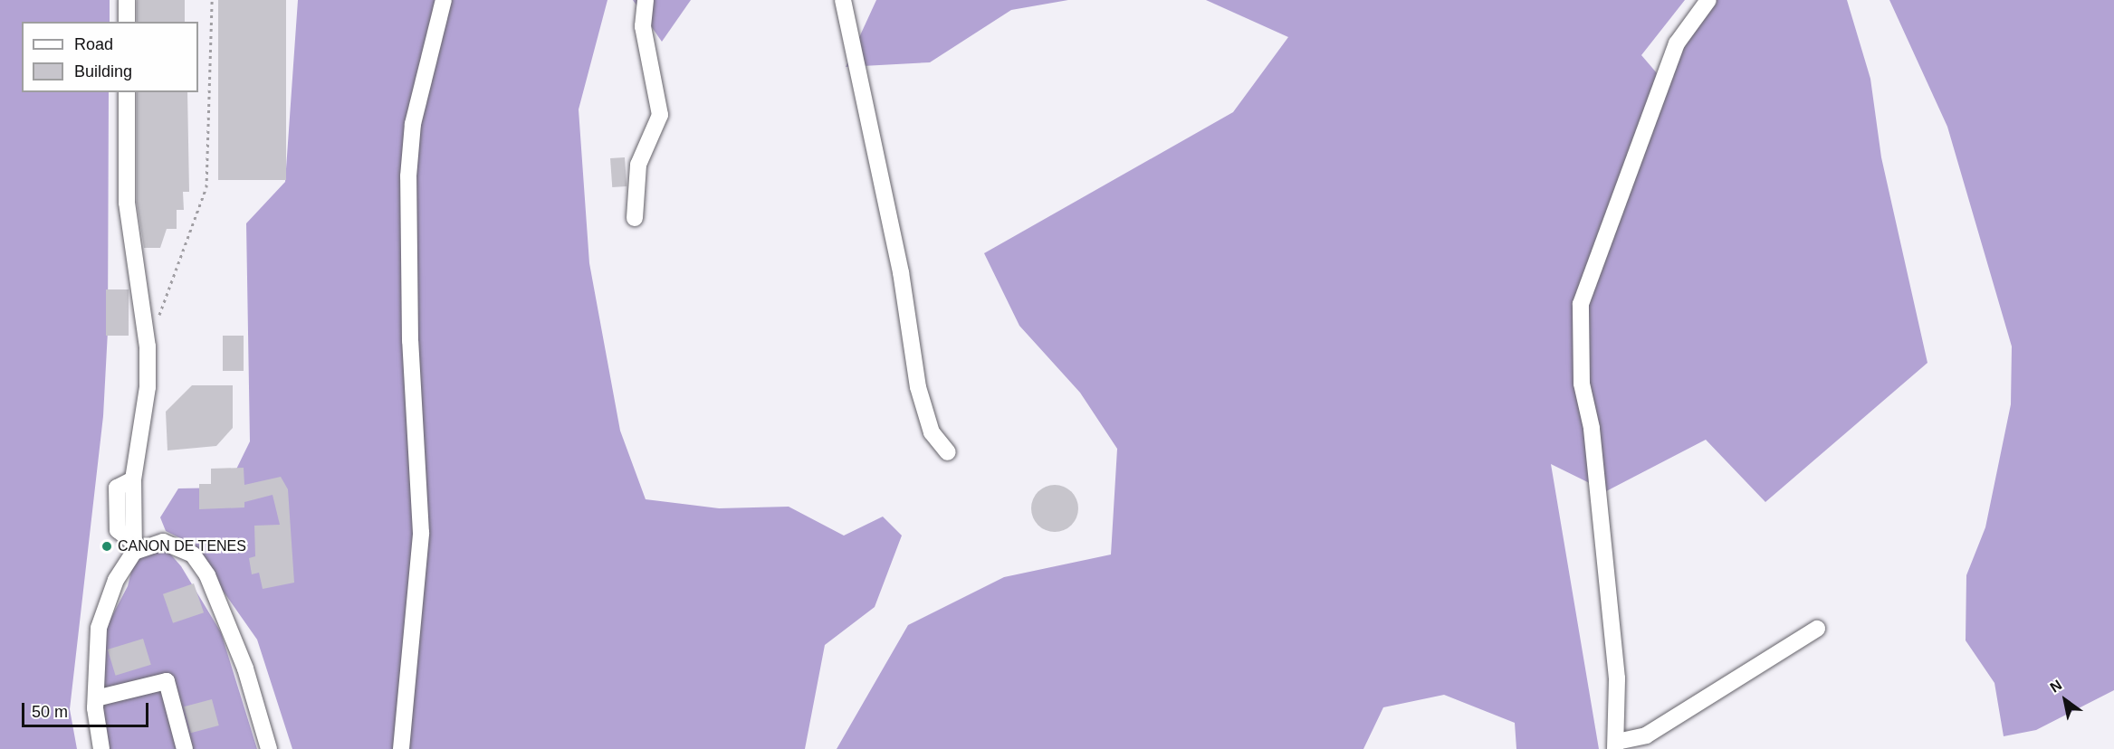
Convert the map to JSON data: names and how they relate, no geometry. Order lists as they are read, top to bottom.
{
  "places": ["CANON DE TENES"],
  "legend": ["Road", "Building"],
  "scale_bar": "50 m",
  "north": "top left"
}
